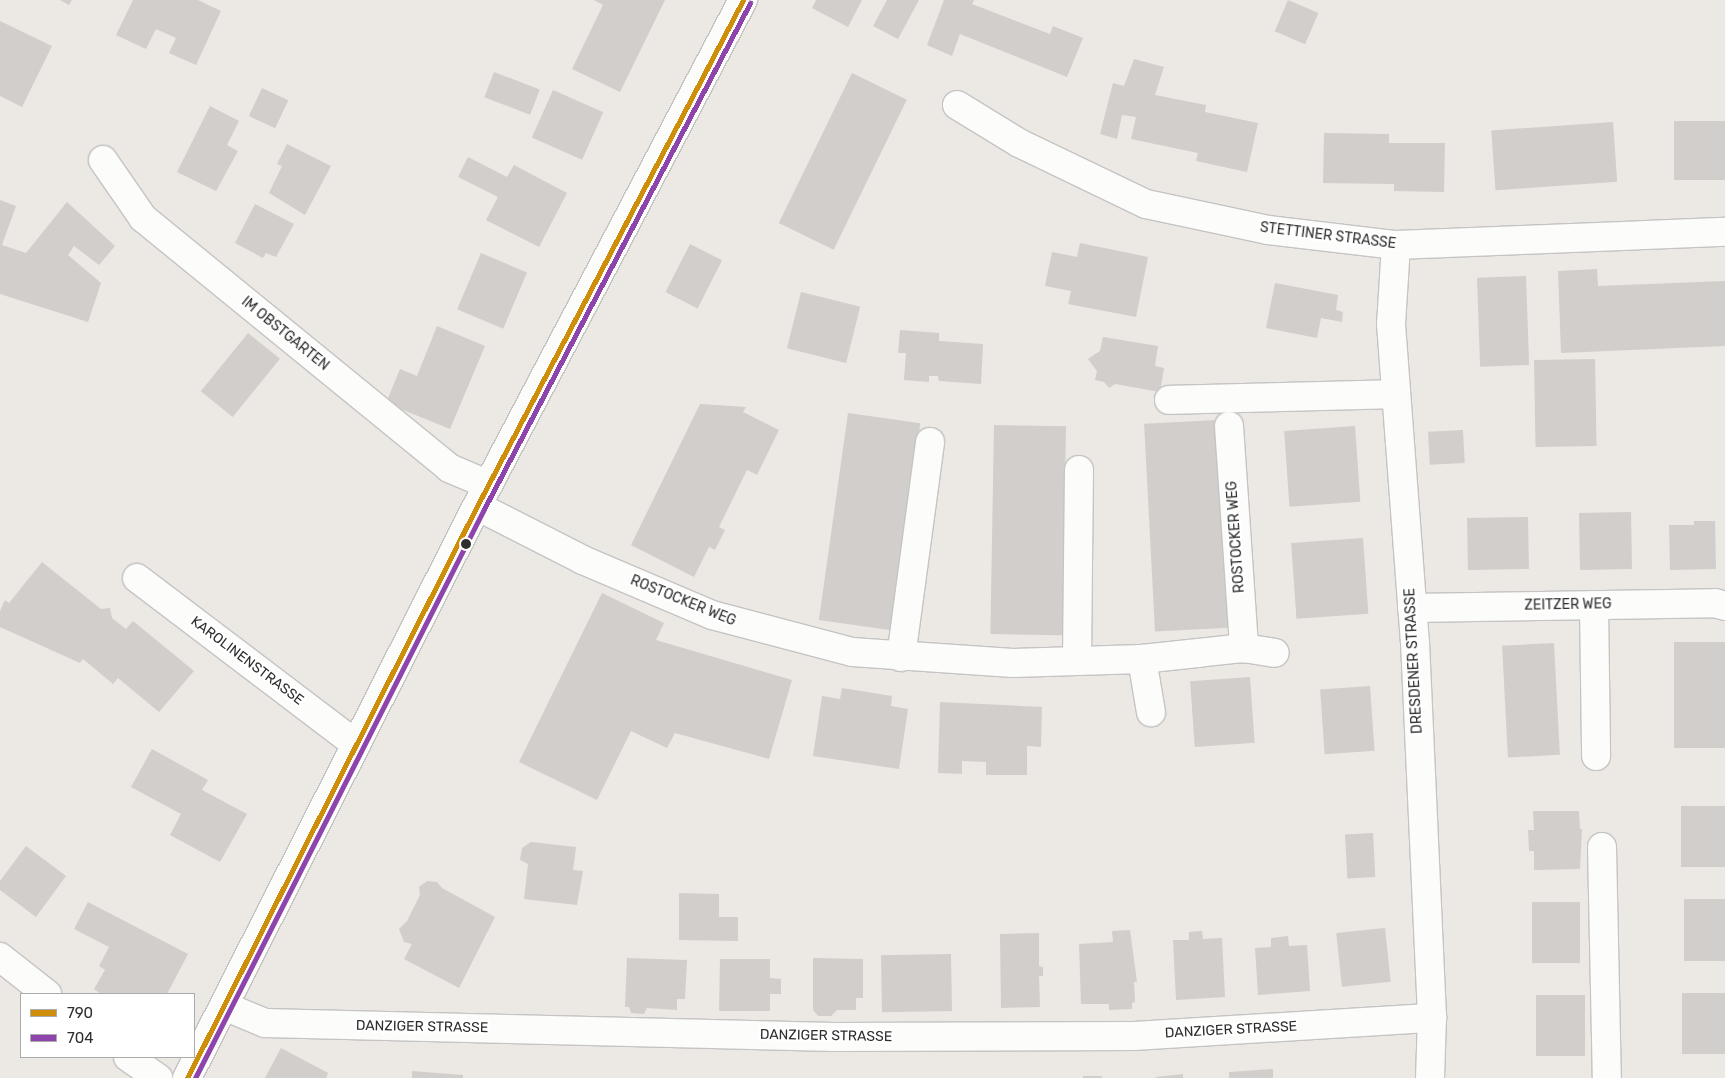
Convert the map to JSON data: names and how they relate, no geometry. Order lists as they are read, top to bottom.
{
  "streets": {
    "street": [
      "STETTINER STRASSE",
      "IM OBSTGARTEN",
      "ROSTOCKER WEG",
      "ZEITZER WEG",
      "KAROLINENSTRASSE",
      "DRESDENER STRASSE",
      "DANZIGER STRASSE"
    ]
  },
  "crossings": [
    ["STETTINER STRASSE", "DRESDENER STRASSE"],
    ["IM OBSTGARTEN", "ROSTOCKER WEG"],
    ["ZEITZER WEG", "DRESDENER STRASSE"],
    ["DRESDENER STRASSE", "DANZIGER STRASSE"]
  ],
  "lines": ["transit line 790", "transit line 704"],
  "legend": ["790", "704"]
}
